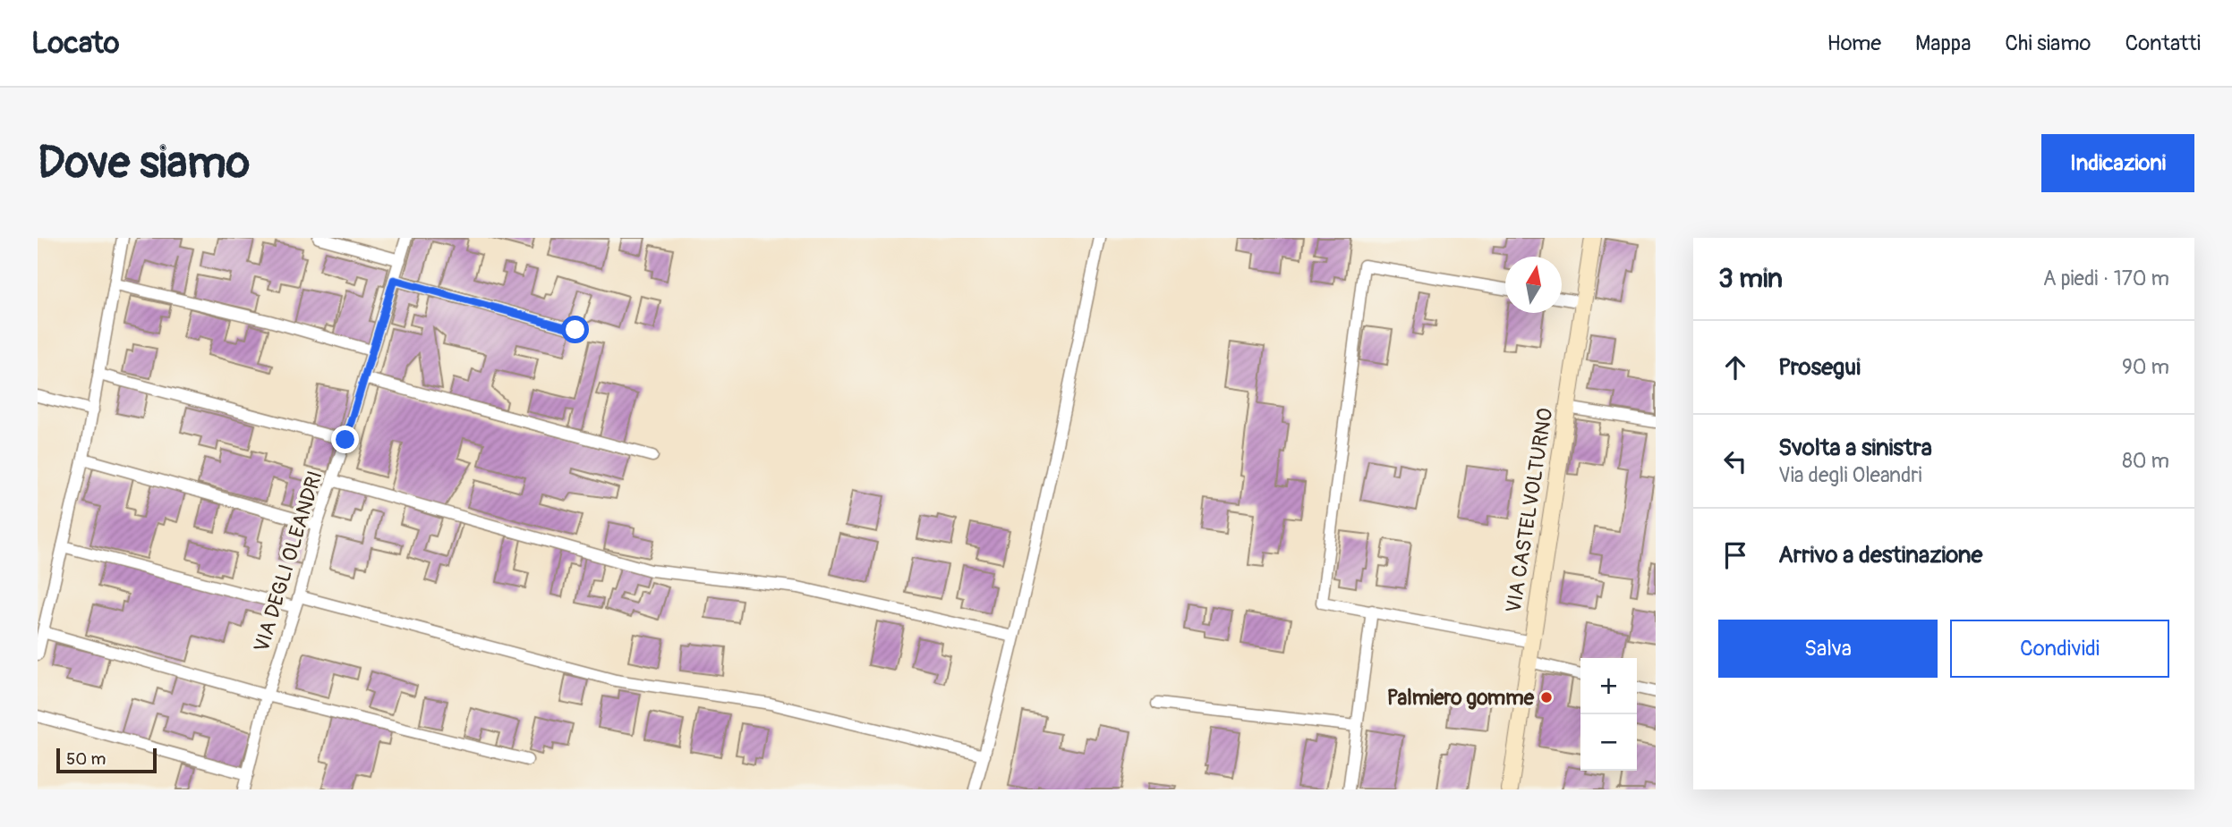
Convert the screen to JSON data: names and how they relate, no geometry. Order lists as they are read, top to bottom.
{
  "streets": {
    "street": ["VIA CASTELVOLTURNO", "VIA DEGLI OLEANDRI"]
  },
  "places": ["Palmiero gomme"],
  "scale_bar": "50 m",
  "north": "top",
  "page": {
    "header": "Locato",
    "nav": [
      "Home",
      "Mappa",
      "Chi siamo",
      "Contatti"
    ],
    "buttons": [
      "Indicazioni",
      ["Salva", "Condividi"]
    ],
    "title": "Dove siamo",
    "heading": ["3 min", "A piedi · 170 m"],
    "list": [
      ["Prosegui", "90 m"],
      ["Svolta a sinistra", "Via degli Oleandri", "80 m"],
      "Arrivo a destinazione"
    ],
    "map_buttons": ["+", "−"],
    "scale": "50 m"
  }
}
